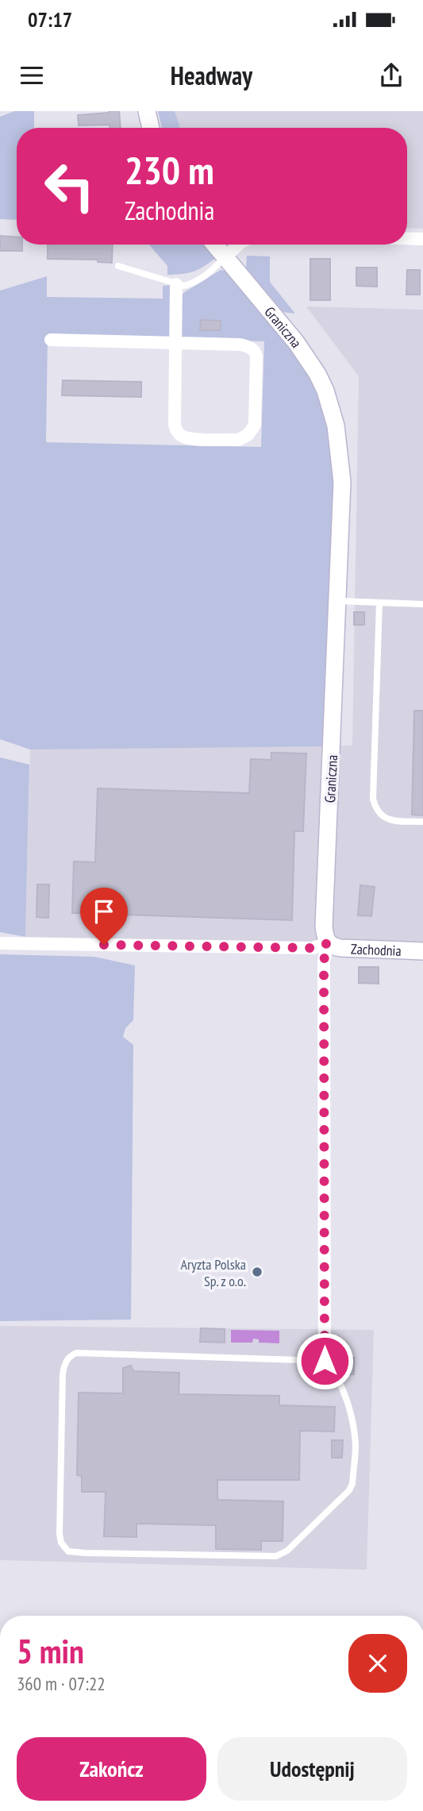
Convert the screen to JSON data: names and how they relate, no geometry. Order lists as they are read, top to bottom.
{
  "streets": {
    "street": ["Graniczna", "Zachodnia"]
  },
  "crossings": [
    ["Graniczna", "Zachodnia"]
  ],
  "places": ["Aryzta Polska Sp. z o.o."],
  "page": {
    "status": "07:17",
    "header": "Headway",
    "turn": ["230 m", "Zachodnia"],
    "heading": ["5 min", "360 m · 07:22"],
    "buttons": ["Zakończ", "Udostępnij"]
  }
}
